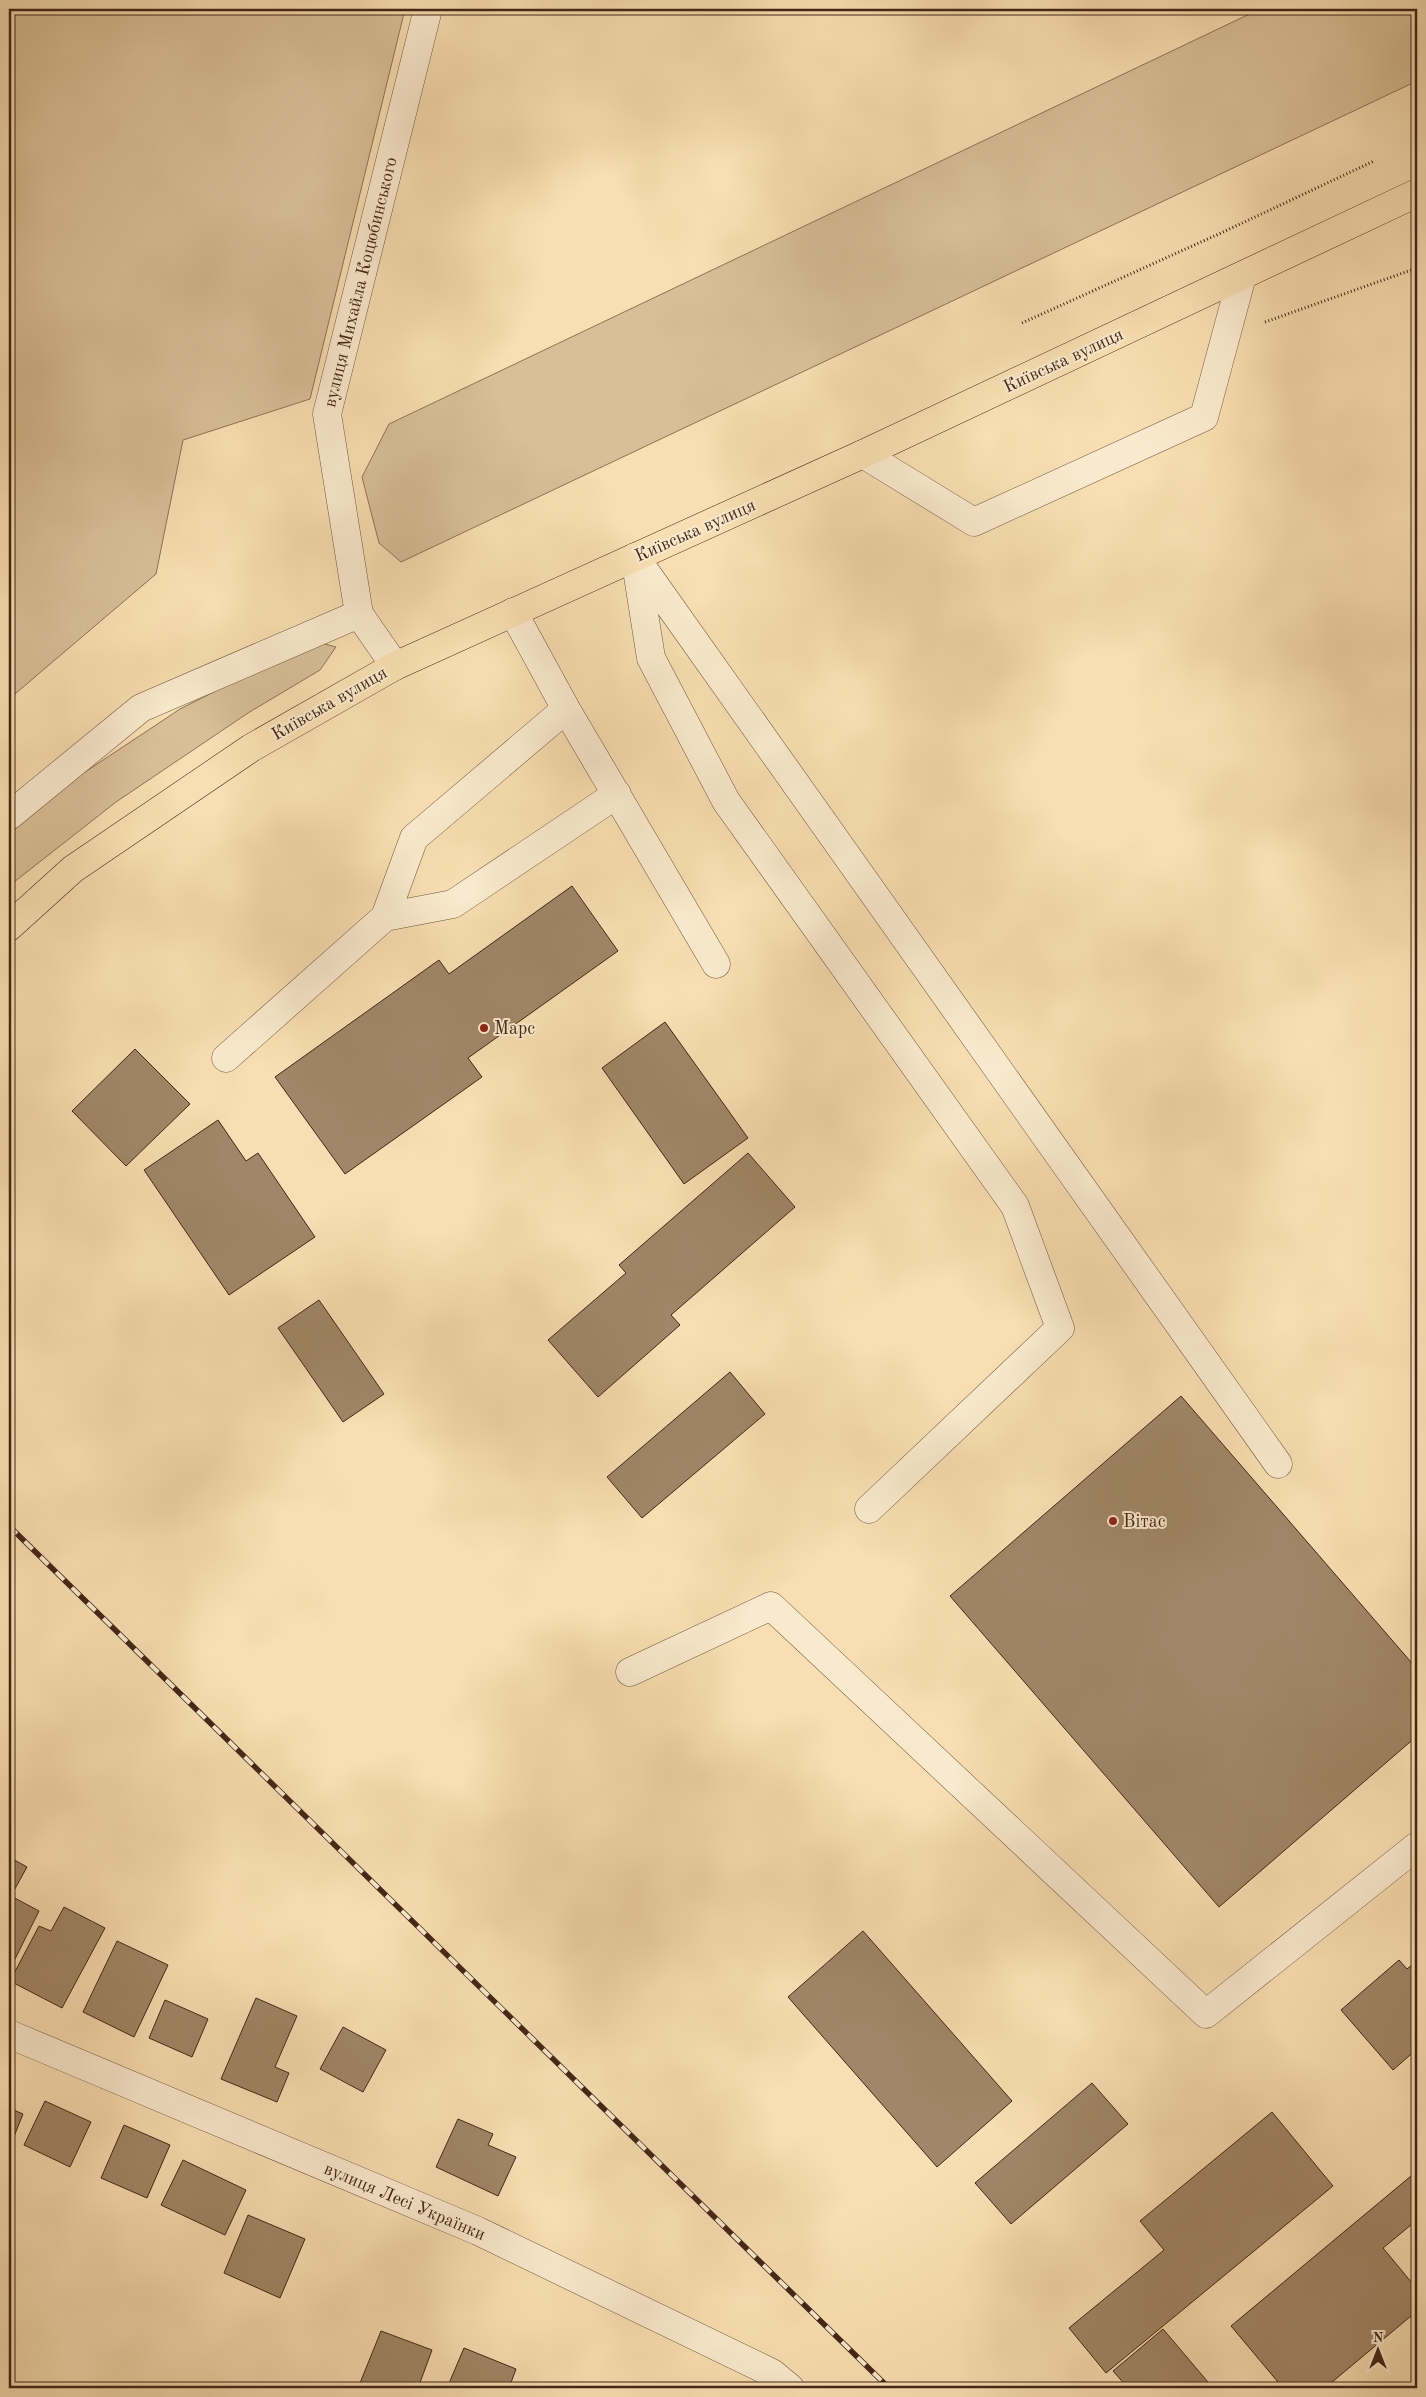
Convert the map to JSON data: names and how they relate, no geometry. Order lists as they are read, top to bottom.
{
  "streets": {
    "highway": ["Київська вулиця"],
    "street": ["вулиця Михайла Коцюбинського", "вулиця Лесі Українки"]
  },
  "crossings": [
    ["вулиця Михайла Коцюбинського", "Київська вулиця"]
  ],
  "places": ["Марс", "Вітас"],
  "north": "top"
}
